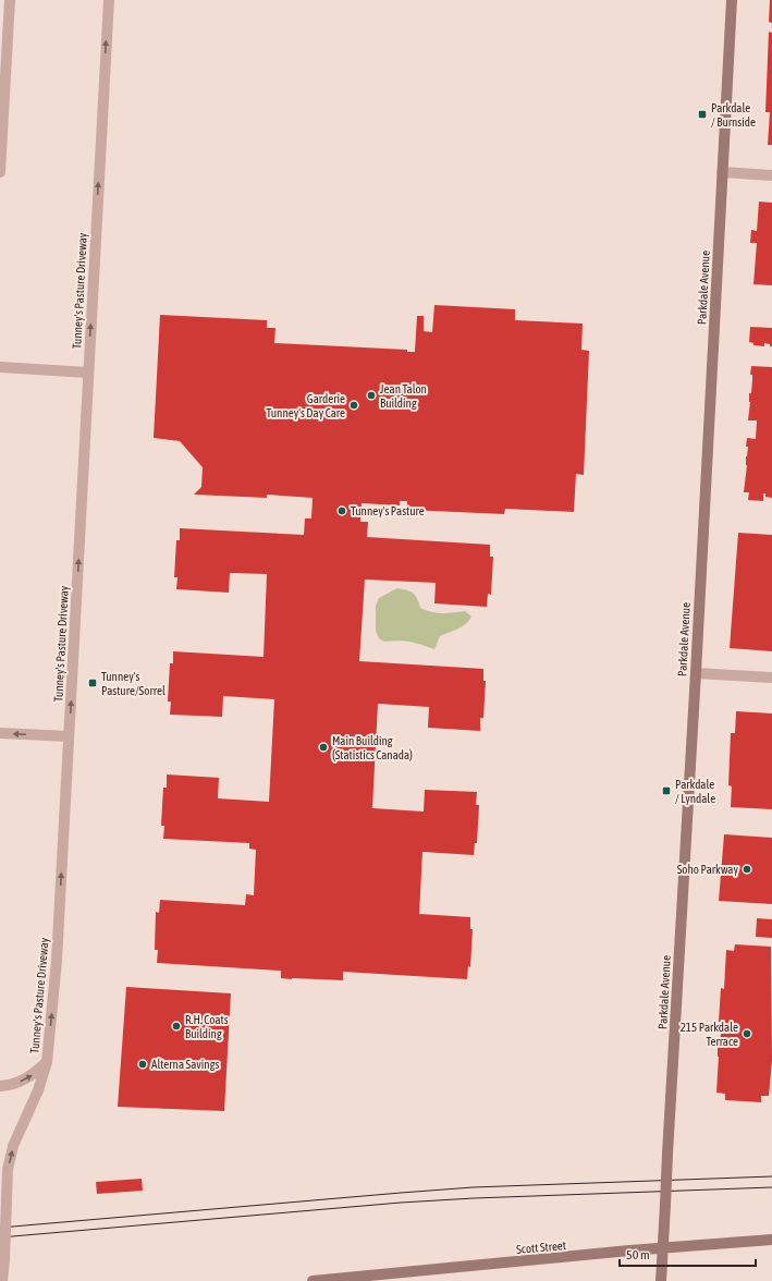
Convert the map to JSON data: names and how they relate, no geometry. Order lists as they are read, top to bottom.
{
  "streets": {
    "main road": ["Parkdale Avenue", "Scott Street"],
    "street": ["Tunney's Pasture Driveway"]
  },
  "crossings": [
    ["Parkdale Avenue", "Scott Street"]
  ],
  "one_way": ["Tunney's Pasture Driveway"],
  "places": {
    "transit": ["Parkdale / Burnside", "Tunney's Pasture/Sorrel", "Parkdale / Lyndale"],
    "other": [
      "Jean Talon Building",
      "Garderie Tunney's Day Care",
      "Tunney's Pasture",
      "Main Building (Statistics Canada)",
      "Soho Parkway",
      "R.H. Coats Building",
      "215 Parkdale Terrace",
      "Alterna Savings"
    ]
  },
  "scale_bar": "50 m"
}
